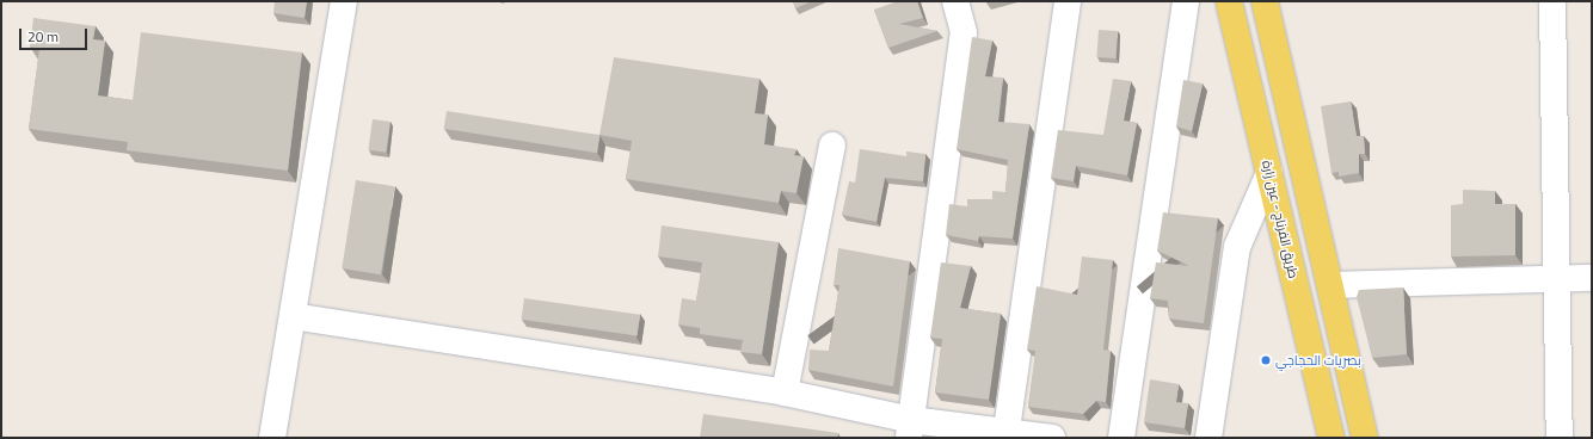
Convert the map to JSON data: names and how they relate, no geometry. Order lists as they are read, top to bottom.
{
  "streets": {
    "main road": ["طريق الفرناج - عين زارة"]
  },
  "places": ["بصريات الحجاجي"],
  "scale_bar": "20 m"
}
